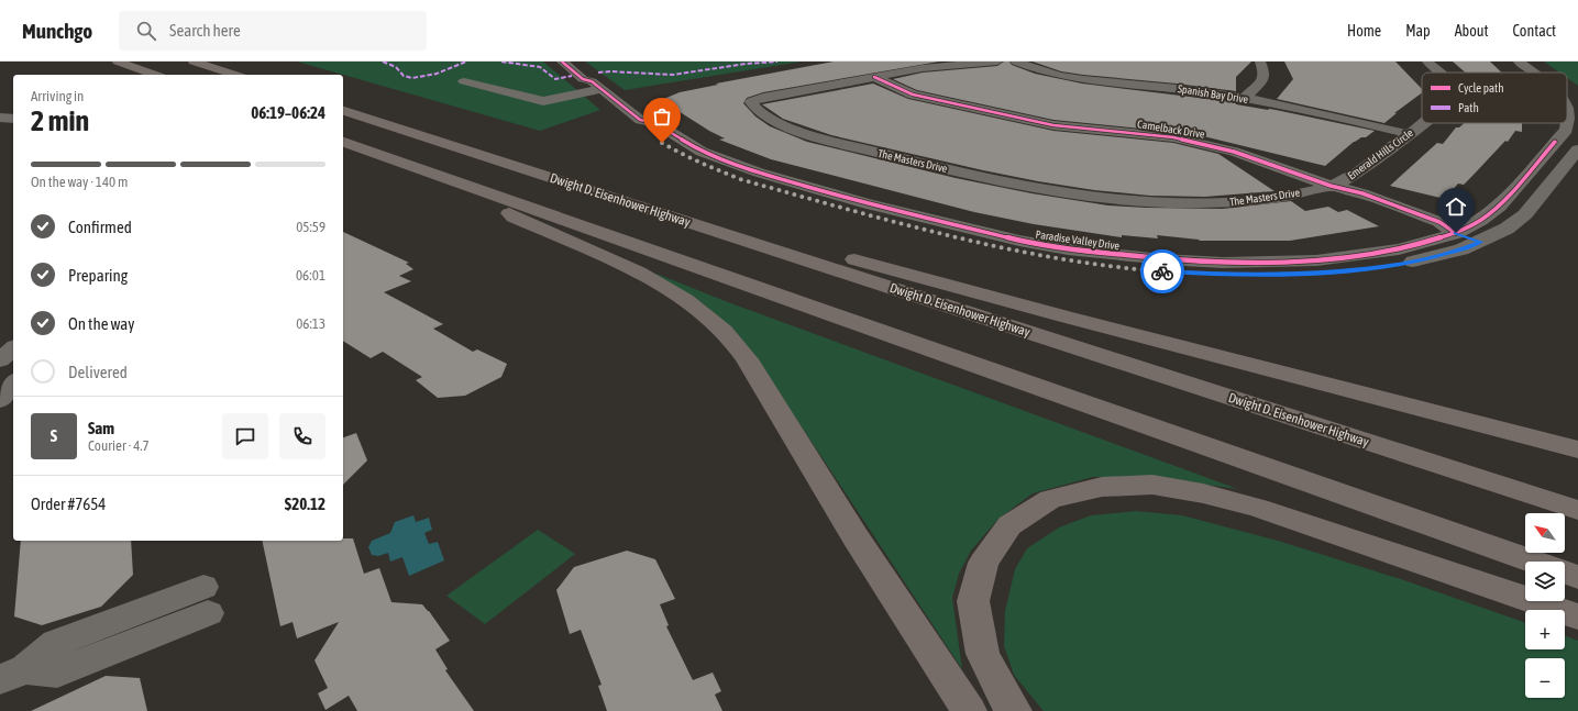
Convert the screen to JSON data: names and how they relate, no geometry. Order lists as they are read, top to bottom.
{
  "streets": {
    "highway": ["Dwight D. Eisenhower Highway"],
    "street": [
      "Spanish Bay Drive",
      "Camelback Drive",
      "Emerald Hills Circle",
      "The Masters Drive",
      "Paradise Valley Drive"
    ]
  },
  "crossings": [
    ["Spanish Bay Drive", "Emerald Hills Circle"],
    ["Camelback Drive", "Emerald Hills Circle"],
    ["Camelback Drive", "The Masters Drive"],
    ["Camelback Drive", "Paradise Valley Drive"],
    ["Emerald Hills Circle", "The Masters Drive"]
  ],
  "legend": ["Cycle path", "Path"],
  "north": "top left",
  "page": {
    "header": "Munchgo",
    "search": "Search here",
    "nav": [
      "Home",
      "Map",
      "About",
      "Contact"
    ],
    "heading": ["2 min", "Arriving in", "06:19–06:24"],
    "panel": [
      "Sam",
      "Courier · 4.7",
      "Order #7654",
      "$20.12"
    ],
    "bar": "On the way · 140 m",
    "list": [
      ["Confirmed", "05:59"],
      ["Preparing", "06:01"],
      ["On the way", "06:13"],
      "Delivered"
    ],
    "round": "S",
    "map_buttons": ["+", "−"]
  }
}
